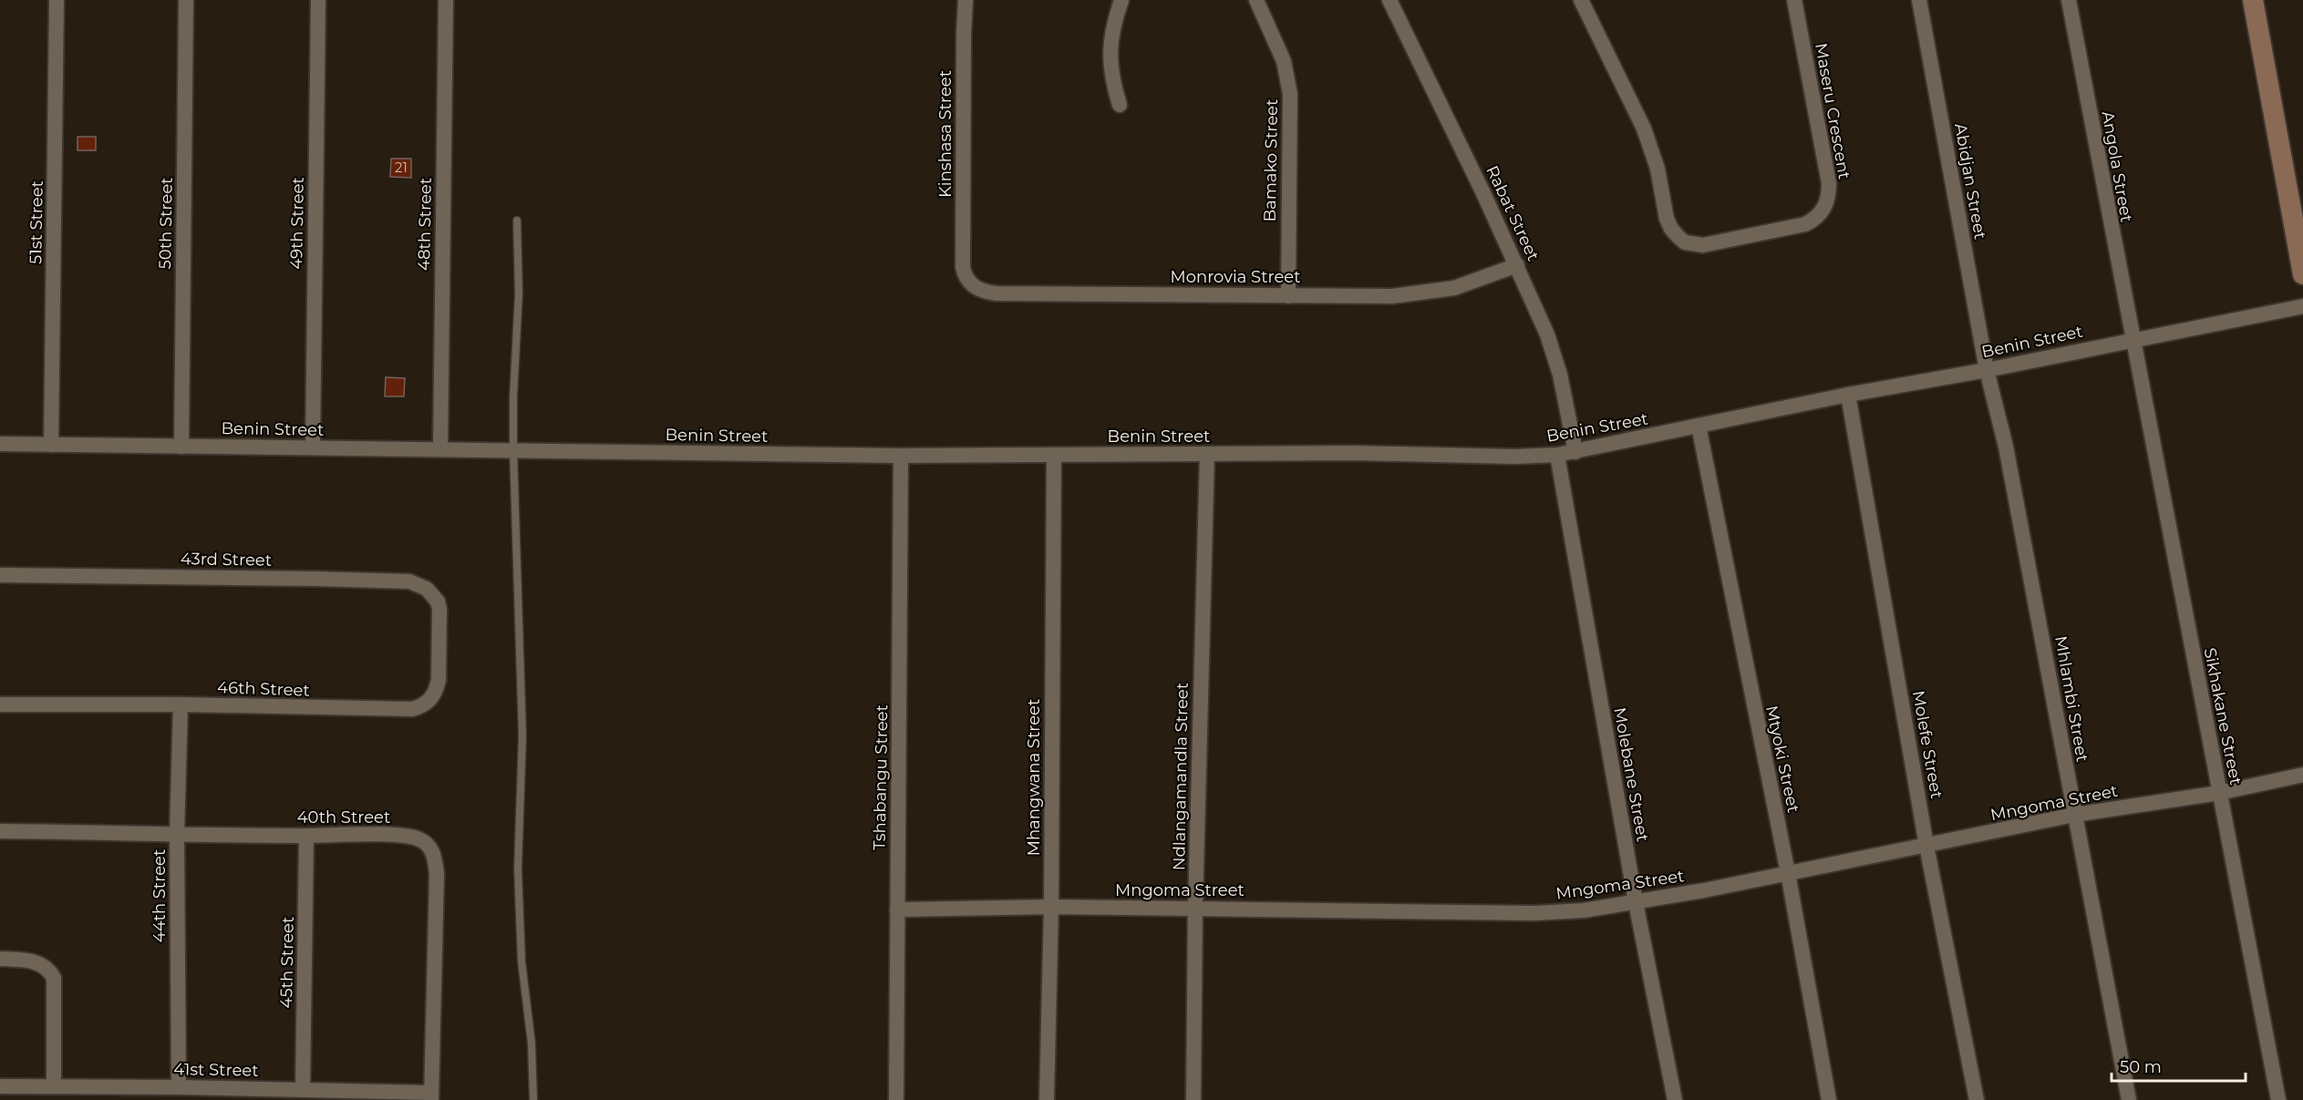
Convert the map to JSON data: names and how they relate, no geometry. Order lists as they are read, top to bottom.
{
  "streets": {
    "street": [
      "Maseru Crescent",
      "Kinshasa Street",
      "Bamako Street",
      "Angola Street",
      "Abidjan Street",
      "Rabat Street",
      "51st Street",
      "50th Street",
      "49th Street",
      "48th Street",
      "Monrovia Street",
      "Benin Street",
      "43rd Street",
      "46th Street",
      "Mhlambi Street",
      "Sikhakane Street",
      "Molefe Street",
      "Mtyoki Street",
      "Molebane Street",
      "Ndlangamandla Street",
      "Tshabangu Street",
      "Mhangwana Street",
      "Mngoma Street",
      "40th Street",
      "44th Street",
      "45th Street",
      "41st Street"
    ]
  },
  "crossings": [
    ["Kinshasa Street", "Monrovia Street"],
    ["Bamako Street", "Monrovia Street"],
    ["Angola Street", "Benin Street"],
    ["Angola Street", "Sikhakane Street"],
    ["Abidjan Street", "Benin Street"],
    ["Abidjan Street", "Mhlambi Street"],
    ["Rabat Street", "Monrovia Street"],
    ["Rabat Street", "Benin Street"],
    ["51st Street", "Benin Street"],
    ["50th Street", "Benin Street"],
    ["49th Street", "Benin Street"],
    ["48th Street", "Benin Street"],
    ["Benin Street", "Mhlambi Street"],
    ["Benin Street", "Sikhakane Street"],
    ["Benin Street", "Molefe Street"],
    ["Benin Street", "Mtyoki Street"],
    ["Benin Street", "Molebane Street"],
    ["Benin Street", "Ndlangamandla Street"],
    ["Benin Street", "Tshabangu Street"],
    ["Benin Street", "Mhangwana Street"],
    ["43rd Street", "46th Street"],
    ["46th Street", "44th Street"],
    ["Mhlambi Street", "Mngoma Street"],
    ["Sikhakane Street", "Mngoma Street"],
    ["Molefe Street", "Mngoma Street"],
    ["Mtyoki Street", "Mngoma Street"],
    ["Molebane Street", "Mngoma Street"],
    ["Ndlangamandla Street", "Mngoma Street"],
    ["Tshabangu Street", "Mngoma Street"],
    ["Mhangwana Street", "Mngoma Street"],
    ["40th Street", "44th Street"],
    ["40th Street", "45th Street"],
    ["40th Street", "41st Street"],
    ["44th Street", "41st Street"],
    ["45th Street", "41st Street"]
  ],
  "house_numbers": ["21"],
  "scale_bar": "50 m"
}
